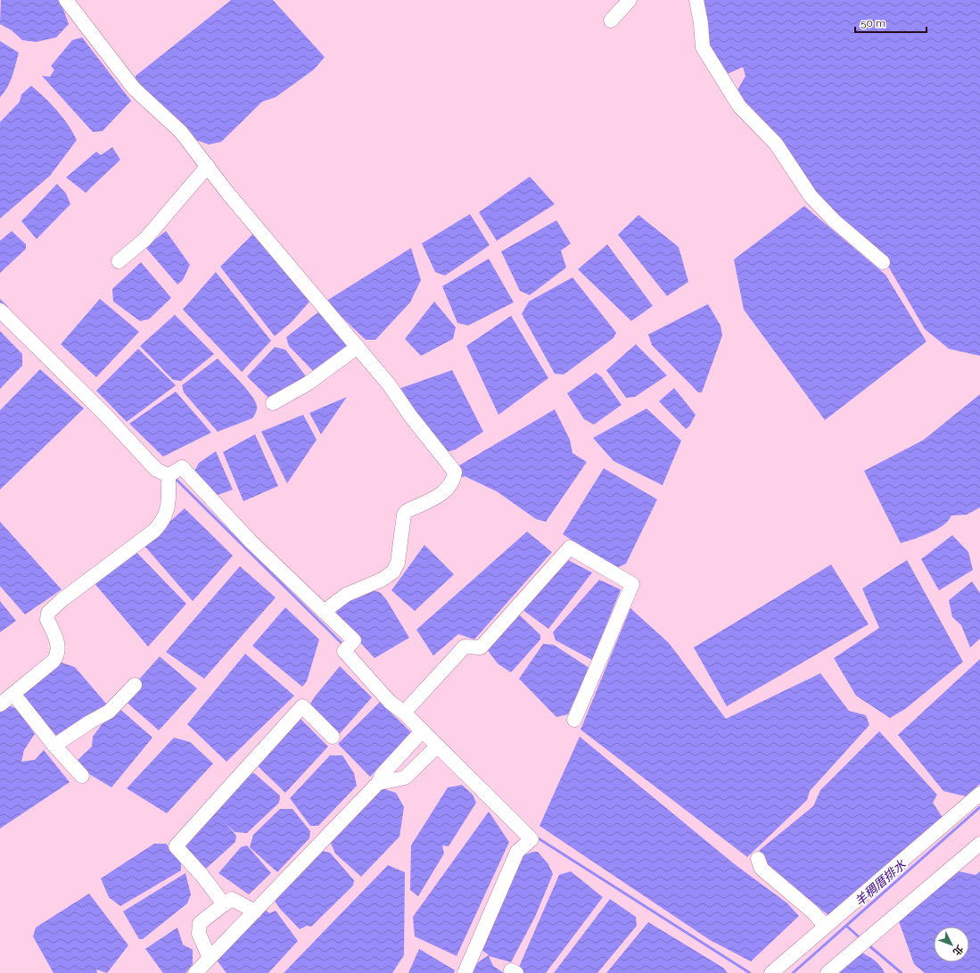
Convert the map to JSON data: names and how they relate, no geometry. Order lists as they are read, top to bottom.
{
  "water": ["羊稠厝排水"],
  "scale_bar": "50 m",
  "north": "bottom right"
}
